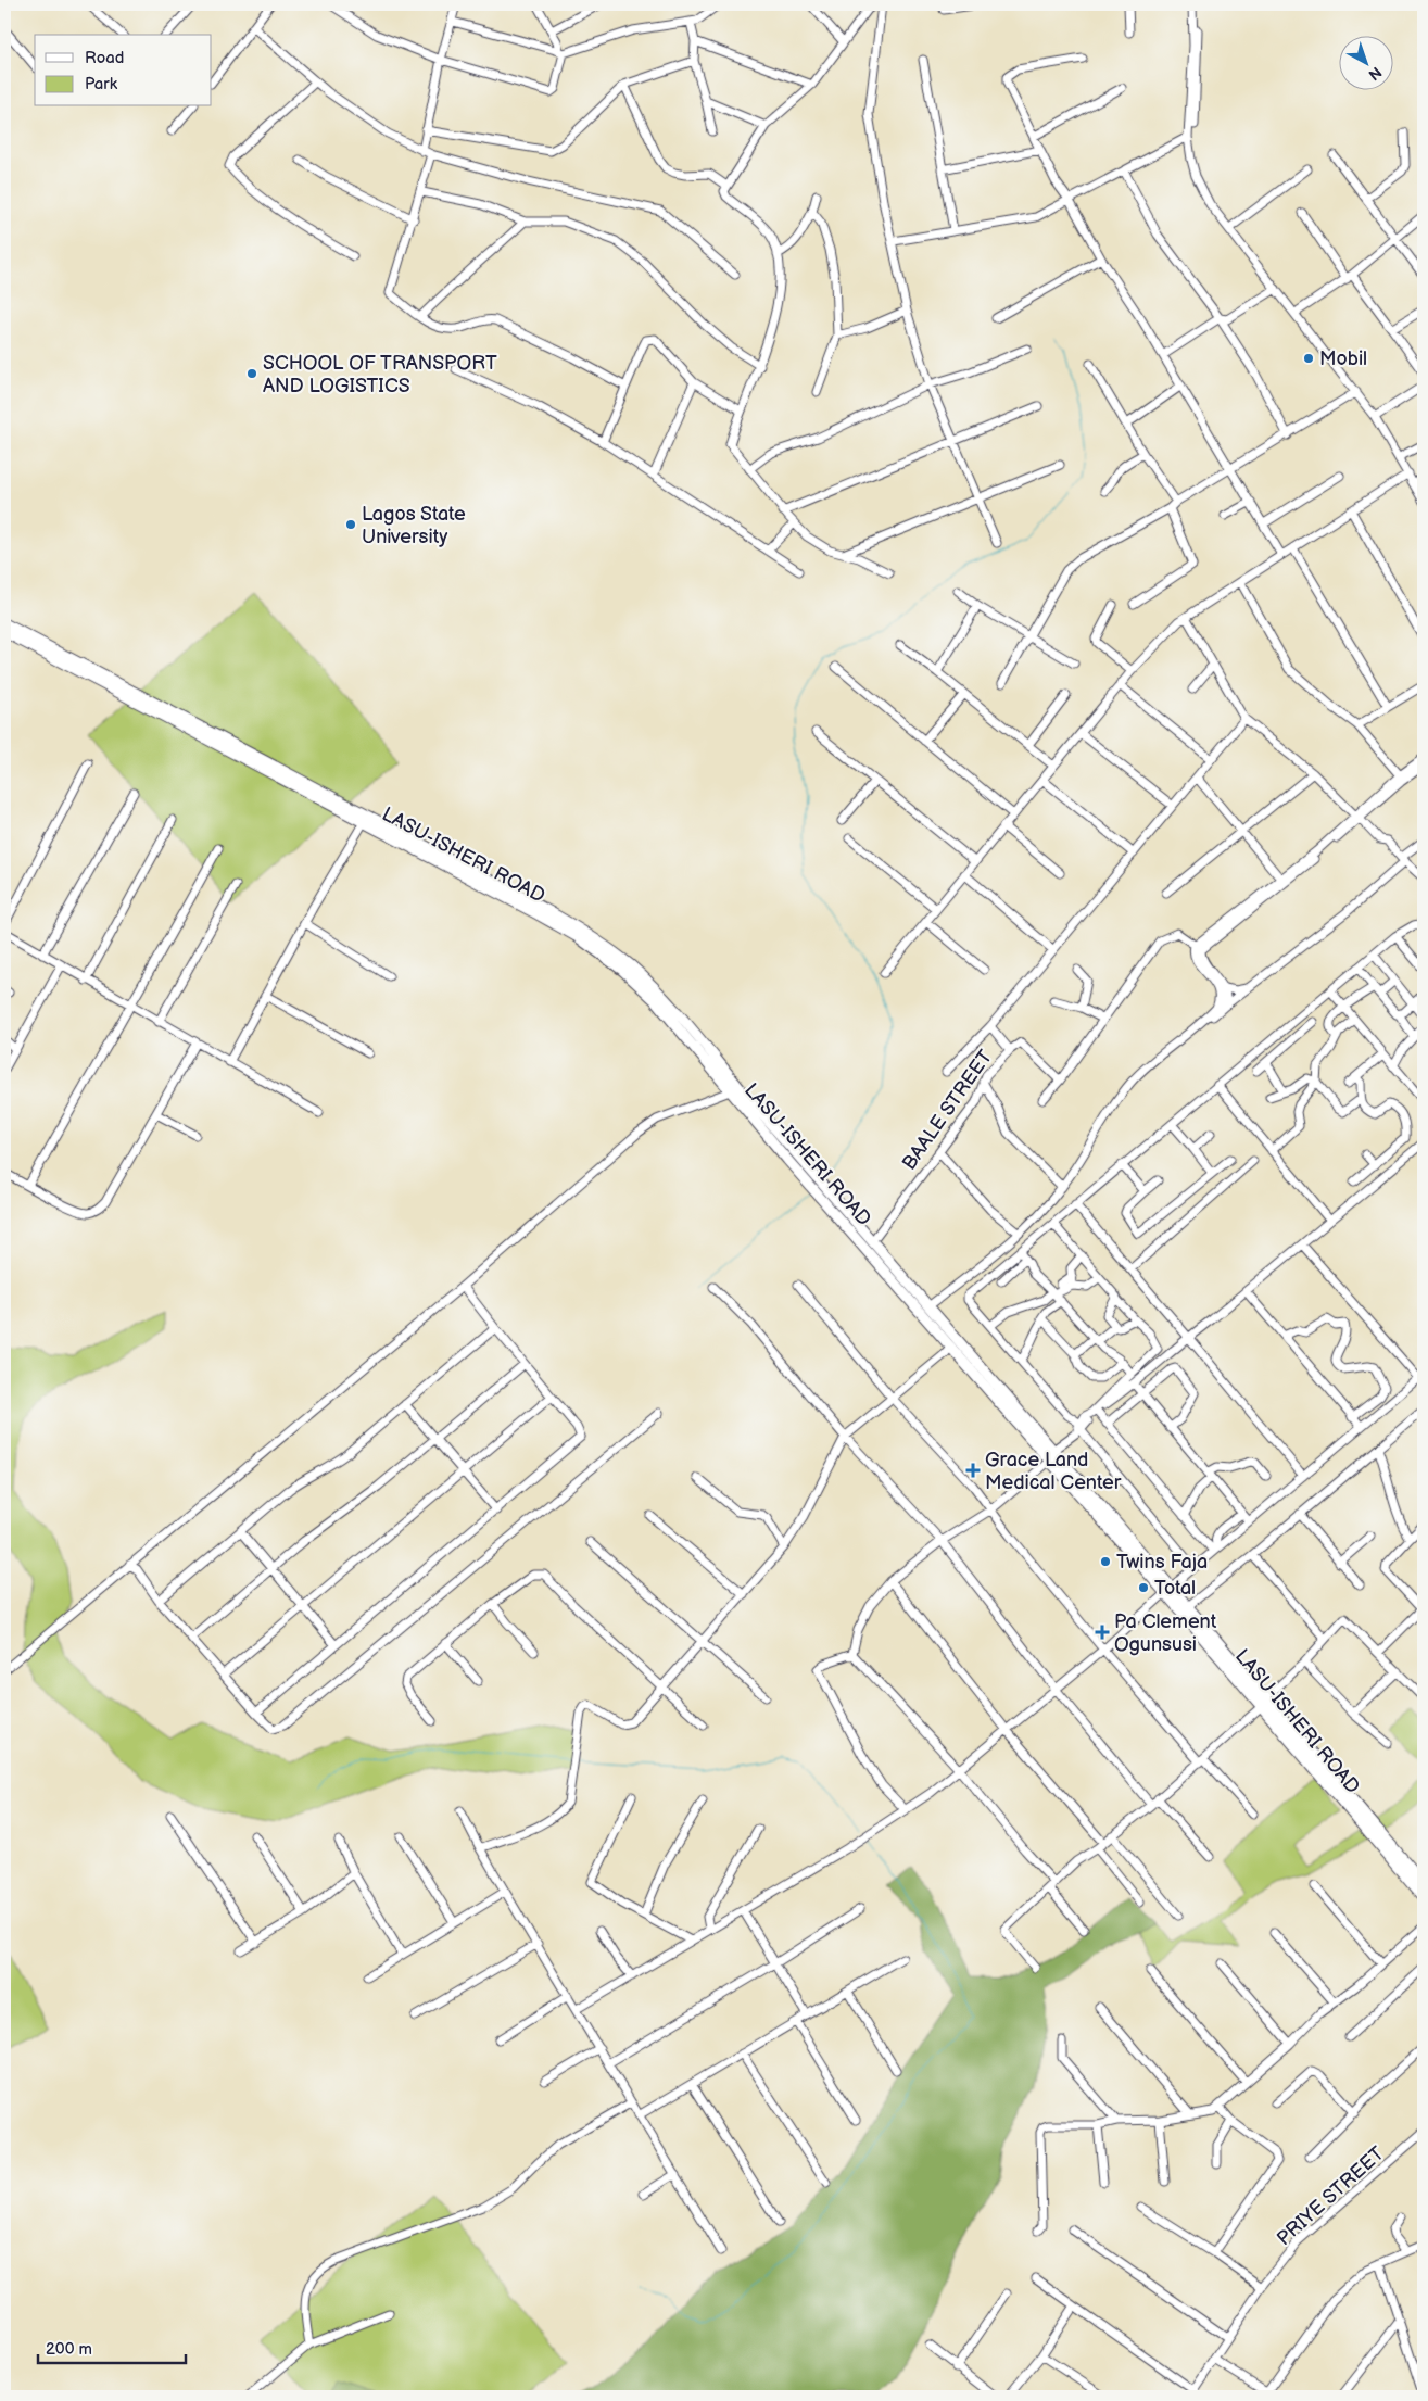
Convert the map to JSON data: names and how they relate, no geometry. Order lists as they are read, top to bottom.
{
  "streets": {
    "main road": ["LASU-ISHERI ROAD"],
    "street": ["BAALE STREET", "PRIYE STREET"]
  },
  "crossings": [
    ["LASU-ISHERI ROAD", "BAALE STREET"]
  ],
  "places": {
    "other": [
      "Mobil",
      "SCHOOL OF TRANSPORT AND LOGISTICS",
      "Lagos State University",
      "Twins Faja",
      "Total"
    ],
    "health": ["Grace Land Medical Center", "Pa Clement Ogunsusi"]
  },
  "legend": ["Road", "Park"],
  "scale_bar": "200 m",
  "north": "bottom right"
}
